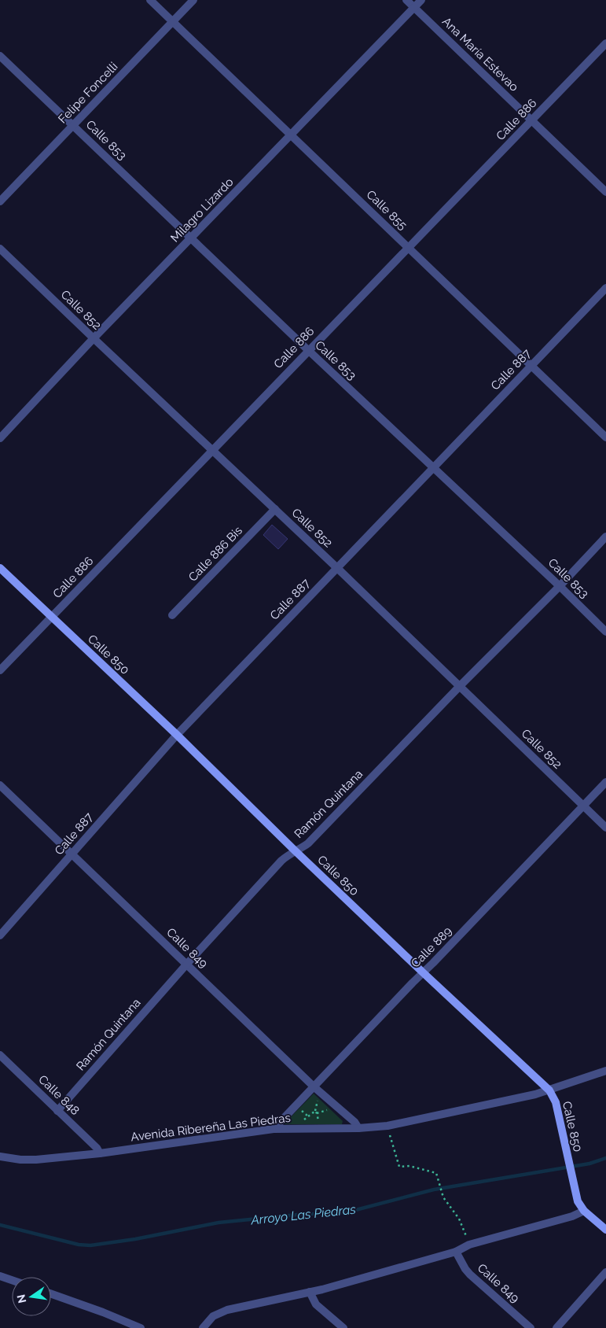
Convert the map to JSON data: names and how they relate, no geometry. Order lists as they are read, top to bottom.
{
  "streets": {
    "main road": ["Calle 850"],
    "street": [
      "Ana María Estevao",
      "Felipe Foncelli",
      "Calle 886",
      "Calle 853",
      "Milagro Lizardo",
      "Calle 855",
      "Calle 852",
      "Calle 887",
      "Calle 886 Bis",
      "Ramón Quintana",
      "Calle 889",
      "Calle 849",
      "Calle 848",
      "Avenida Ribereña Las Piedras"
    ]
  },
  "crossings": [
    ["Ana María Estevao", "Calle 886"],
    ["Ana María Estevao", "Milagro Lizardo"],
    ["Felipe Foncelli", "Calle 853"],
    ["Felipe Foncelli", "Calle 855"],
    ["Calle 886", "Calle 853"],
    ["Calle 886", "Calle 855"],
    ["Calle 886", "Calle 852"],
    ["Calle 886", "Calle 850"],
    ["Calle 853", "Milagro Lizardo"],
    ["Calle 853", "Calle 887"],
    ["Calle 853", "Ramón Quintana"],
    ["Milagro Lizardo", "Calle 855"],
    ["Milagro Lizardo", "Calle 852"],
    ["Calle 855", "Calle 887"],
    ["Calle 852", "Calle 887"],
    ["Calle 852", "Calle 886 Bis"],
    ["Calle 852", "Ramón Quintana"],
    ["Calle 852", "Calle 889"],
    ["Calle 887", "Calle 850"],
    ["Calle 887", "Calle 849"],
    ["Calle 850", "Ramón Quintana"],
    ["Calle 850", "Calle 889"],
    ["Calle 850", "Avenida Ribereña Las Piedras"],
    ["Ramón Quintana", "Calle 849"],
    ["Ramón Quintana", "Calle 848"],
    ["Calle 889", "Calle 849"],
    ["Calle 889", "Avenida Ribereña Las Piedras"],
    ["Calle 849", "Avenida Ribereña Las Piedras"],
    ["Calle 848", "Avenida Ribereña Las Piedras"]
  ],
  "water": ["Arroyo Las Piedras"],
  "north": "left"
}
